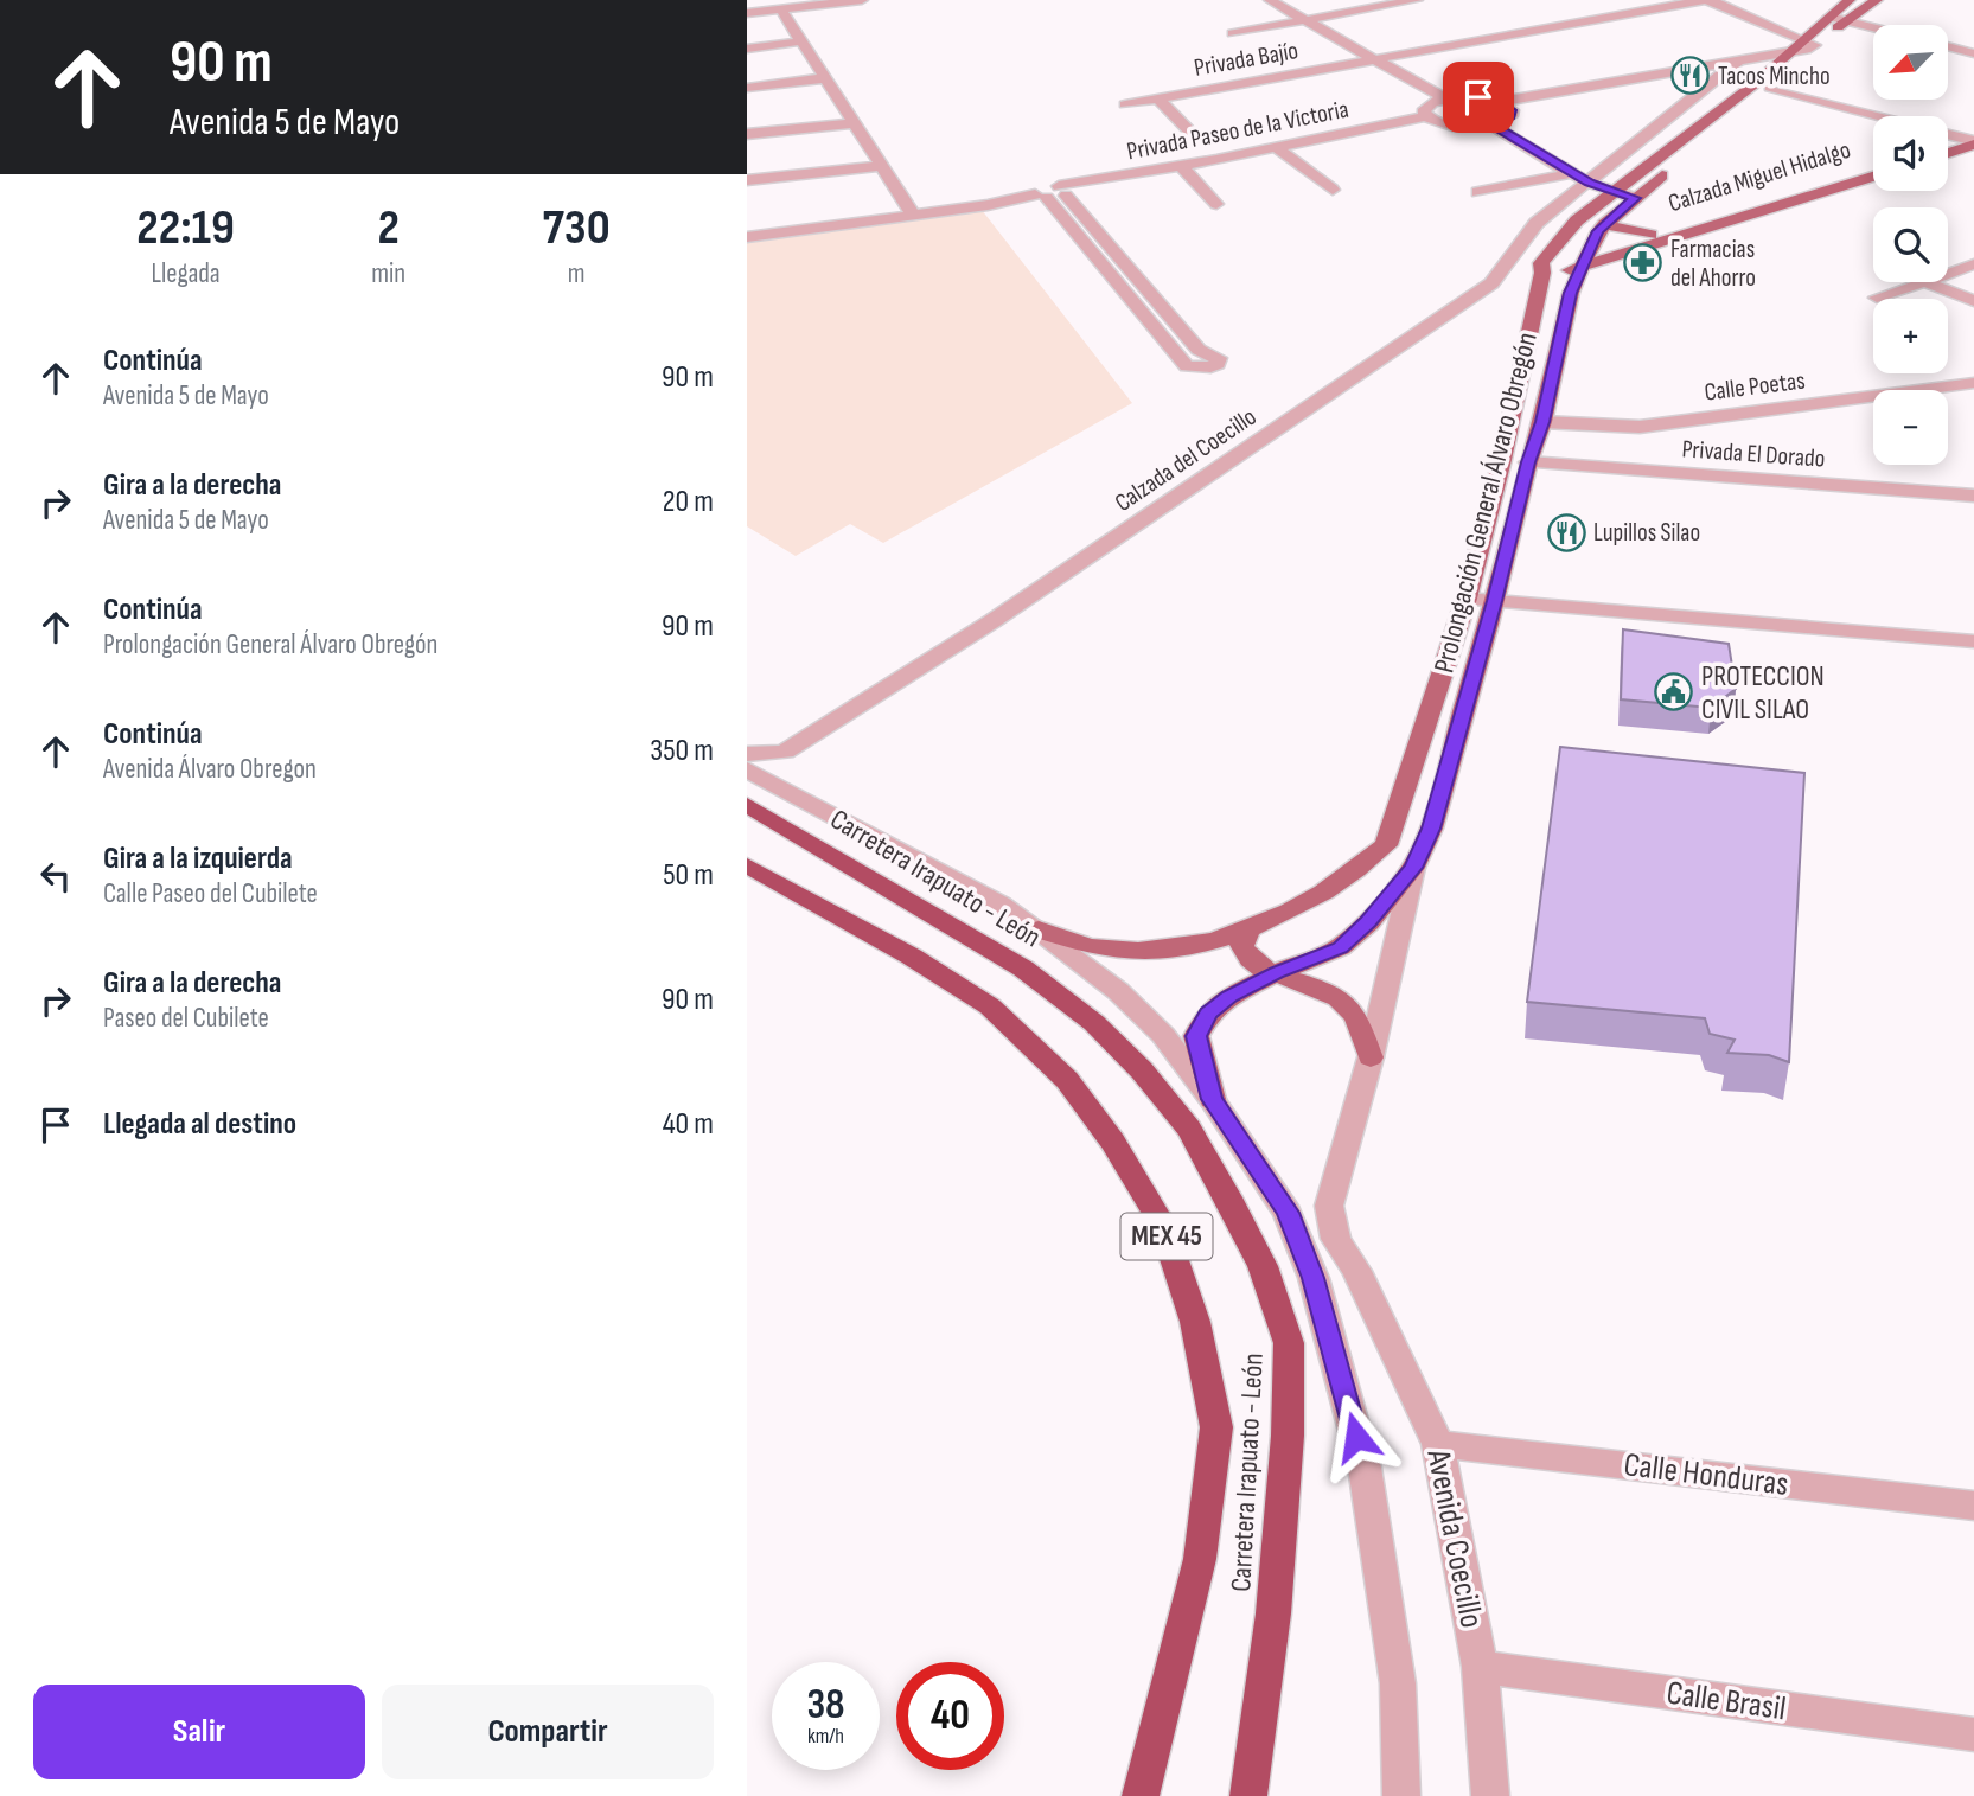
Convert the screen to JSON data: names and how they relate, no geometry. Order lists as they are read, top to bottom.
{
  "streets": {
    "highway": ["Carretera Irapuato - León", "MEX 45"],
    "main road": ["Calzada Miguel Hidalgo", "Prolongación General Álvaro Obregón"],
    "street": [
      "Privada Bajío",
      "Privada Paseo de la Victoria",
      "Calle Poetas",
      "Privada El Dorado",
      "Calzada del Coecillo",
      "Calle Honduras",
      "Avenida Coecillo",
      "Calle Brasil"
    ]
  },
  "crossings": [
    ["Calzada Miguel Hidalgo", "Prolongación General Álvaro Obregón"],
    ["Calle Poetas", "Prolongación General Álvaro Obregón"],
    ["Privada El Dorado", "Prolongación General Álvaro Obregón"],
    ["Calle Honduras", "Avenida Coecillo"],
    ["Avenida Coecillo", "Calle Brasil"]
  ],
  "places": {
    "restaurant": ["Tacos Mincho", "Lupillos Silao"],
    "pharmacy": ["Farmacias del Ahorro"],
    "public building": ["PROTECCION CIVIL SILAO"]
  },
  "north": "bottom left",
  "page": {
    "turn": ["90 m", "Avenida 5 de Mayo"],
    "map_buttons": ["+", "−"],
    "eta": [
      "22:19",
      "Llegada",
      "2",
      "min",
      "730",
      "m"
    ],
    "list": [
      {
        "name": "Continúa",
        "note": "Avenida 5 de Mayo",
        "value": "90 m"
      },
      {
        "name": "Gira a la derecha",
        "note": "Avenida 5 de Mayo",
        "value": "20 m"
      },
      {
        "name": "Continúa",
        "note": "Prolongación General Álvaro Obregón",
        "value": "90 m"
      },
      {
        "name": "Continúa",
        "note": "Avenida Álvaro Obregon",
        "value": "350 m"
      },
      {
        "name": "Gira a la izquierda",
        "note": "Calle Paseo del Cubilete",
        "value": "50 m"
      },
      {
        "name": "Gira a la derecha",
        "note": "Paseo del Cubilete",
        "value": "90 m"
      },
      {
        "name": "Llegada al destino",
        "value": "40 m"
      }
    ],
    "speed": "38 km/h",
    "limit": "40",
    "buttons": ["Salir", "Compartir"]
  }
}
